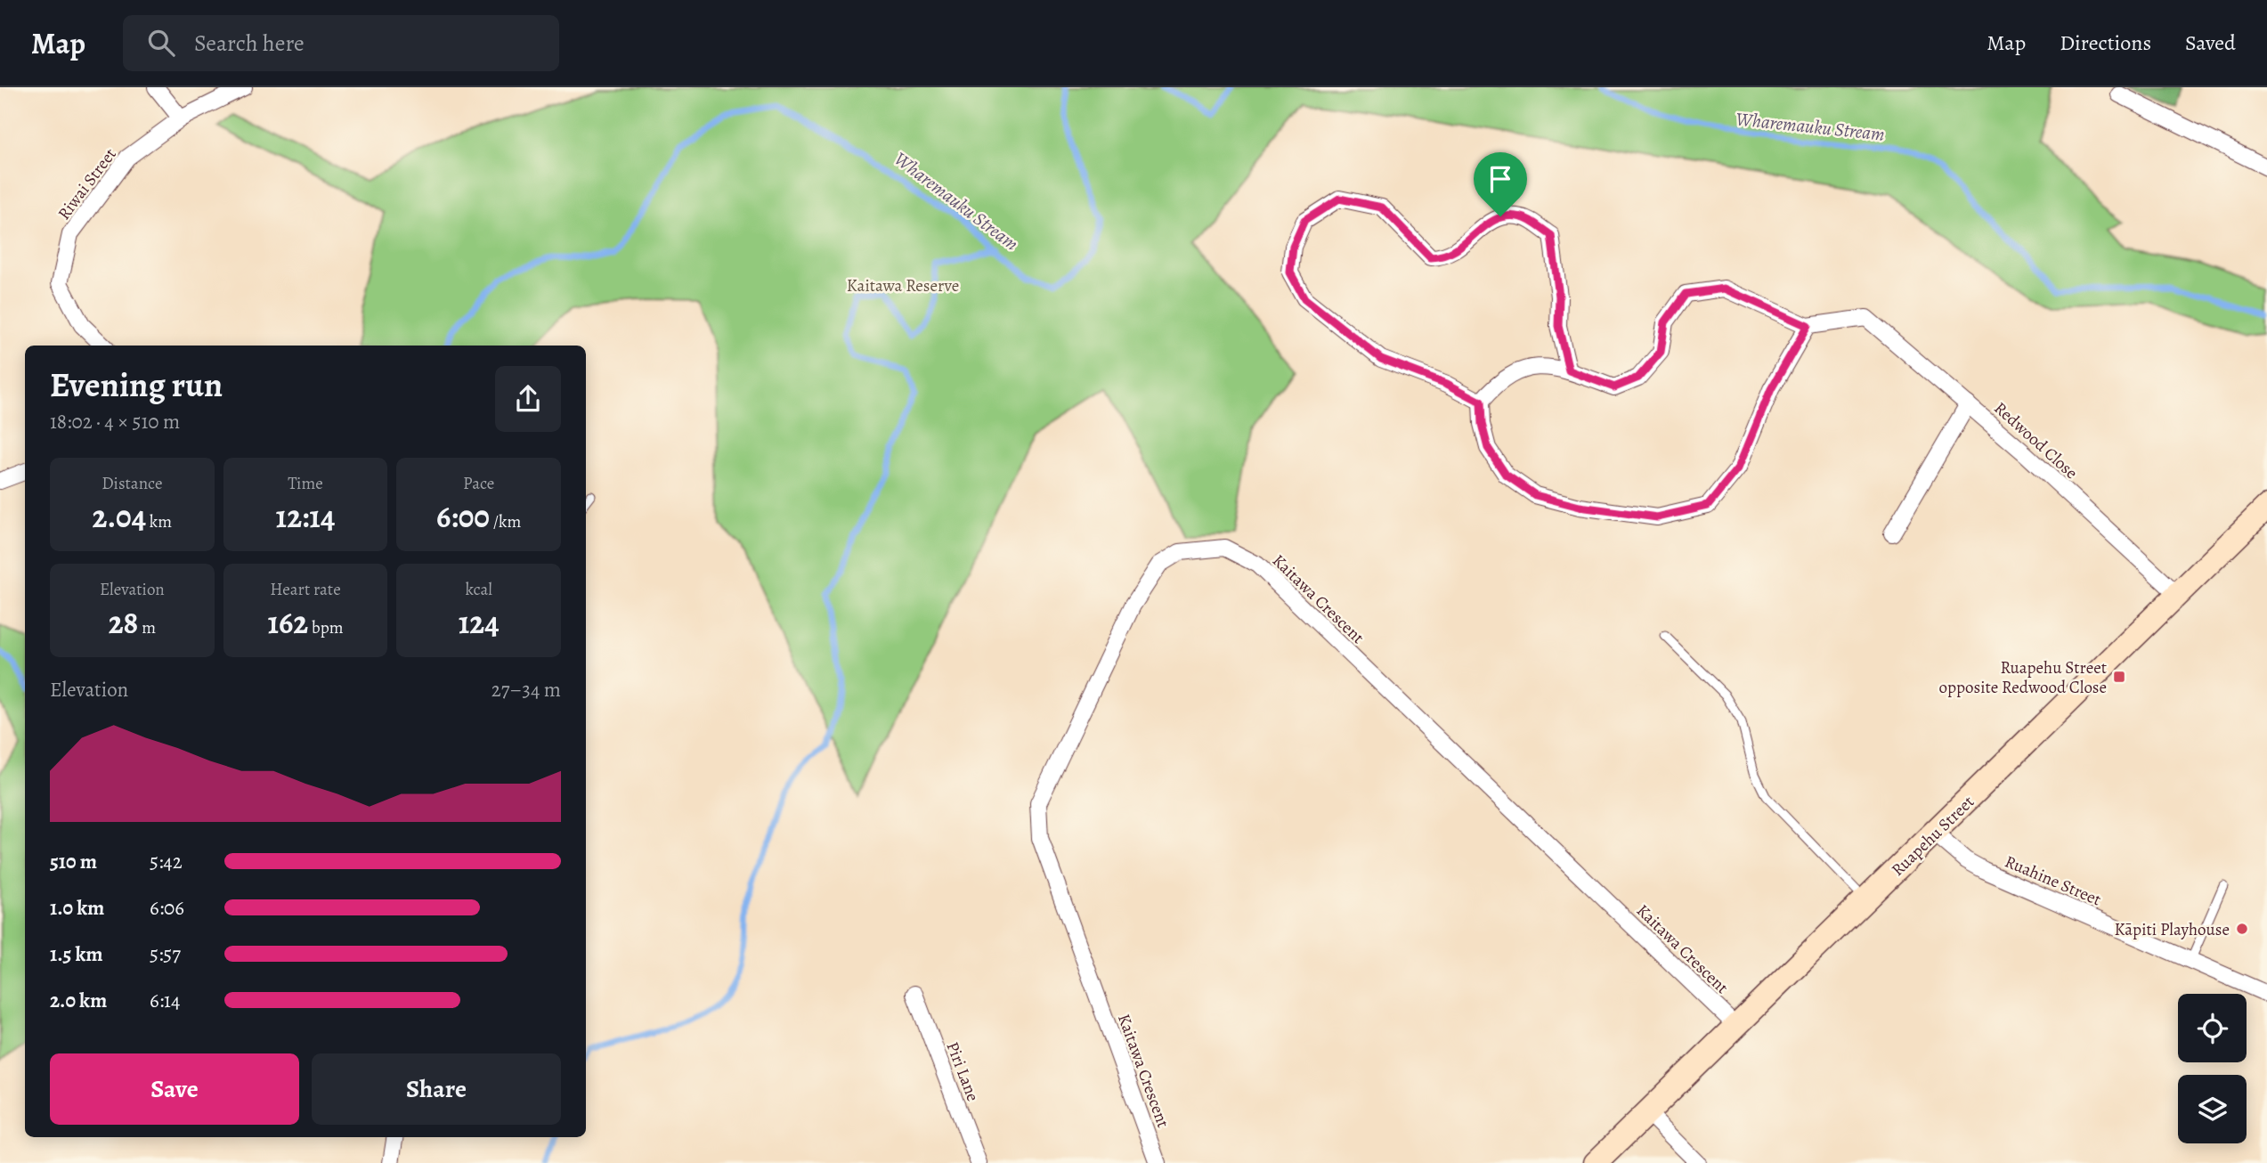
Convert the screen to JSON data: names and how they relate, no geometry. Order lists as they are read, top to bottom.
{
  "streets": {
    "street": [
      "Riwai Street",
      "Redwood Close",
      "Kaitawa Crescent",
      "Ruapehu Street",
      "Ruahine Street",
      "Piri Lane"
    ]
  },
  "crossings": [
    ["Redwood Close", "Ruapehu Street"],
    ["Kaitawa Crescent", "Ruapehu Street"],
    ["Ruapehu Street", "Ruahine Street"]
  ],
  "water": ["Wharemauku Stream"],
  "parks": ["Kaitawa Reserve"],
  "places": {
    "transit": ["Ruapehu Street opposite Redwood Close"],
    "other": ["Kāpiti Playhouse"]
  },
  "page": {
    "header": "Map",
    "search": "Search here",
    "nav": ["Map", "Directions", "Saved"],
    "heading": ["Evening run", "18:02 · 4 × 510 m"],
    "stats": [
      ["Distance", "2.04 km"],
      ["Time", "12:14"],
      ["Pace", "6:00 /km"],
      ["Elevation", "28 m"],
      ["Heart rate", "162 bpm"],
      ["kcal", "124"]
    ],
    "chart": ["Elevation", "27–34 m"],
    "list": [
      {
        "name": "510 m",
        "note": "5:42"
      },
      {
        "name": "1.0 km",
        "note": "6:06"
      },
      {
        "name": "1.5 km",
        "note": "5:57"
      },
      {
        "name": "2.0 km",
        "note": "6:14"
      }
    ],
    "buttons": ["Save", "Share"]
  }
}
